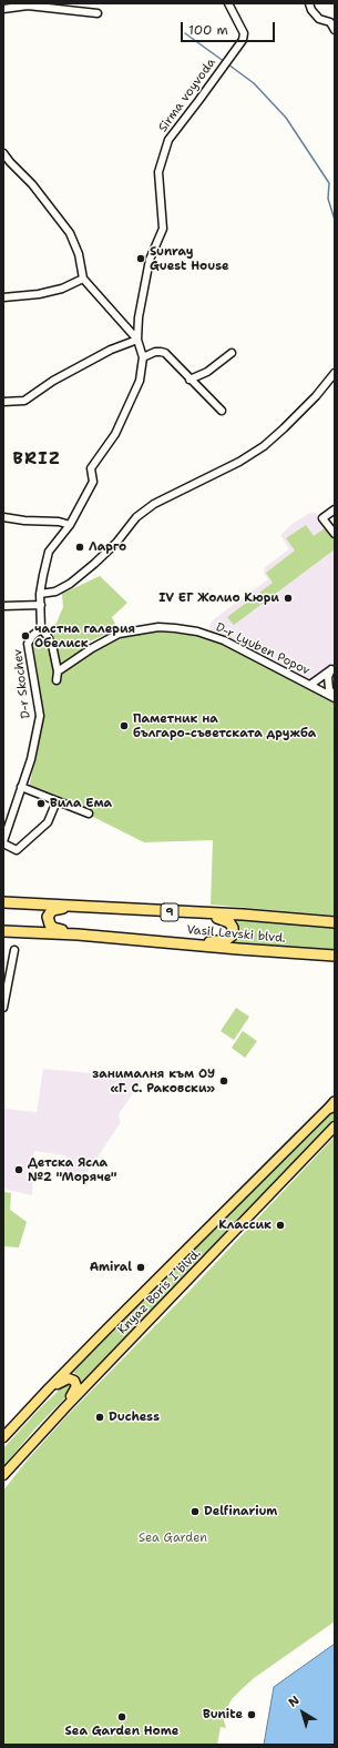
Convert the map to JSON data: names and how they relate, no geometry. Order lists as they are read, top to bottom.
{
  "streets": {
    "highway": ["9", "Vasil Levski blvd."],
    "main road": ["Knyaz Boris I blvd."],
    "street": ["Sirma voyvoda", "D-r Lyuben Popov", "D-r Skochev"]
  },
  "crossings": [
    ["Sirma voyvoda", "D-r Skochev"]
  ],
  "districts": ["BRIZ"],
  "parks": ["Sea Garden"],
  "places": [
    "Sunray Guest House",
    "Ларго",
    "IV ЕГ Жолио Кюри",
    "частна галерия Обелиск",
    "Паметник на българо-съветската дружба",
    "Вила Ема",
    "занималня към ОУ «Г. С. Раковски»",
    "Детска Ясла №2 \"Моряче\"",
    "Классик",
    "Amiral",
    "Duchess",
    "Delfinarium",
    "Bunite",
    "Sea Garden Home"
  ],
  "scale_bar": "100 m",
  "north": "top left"
}
